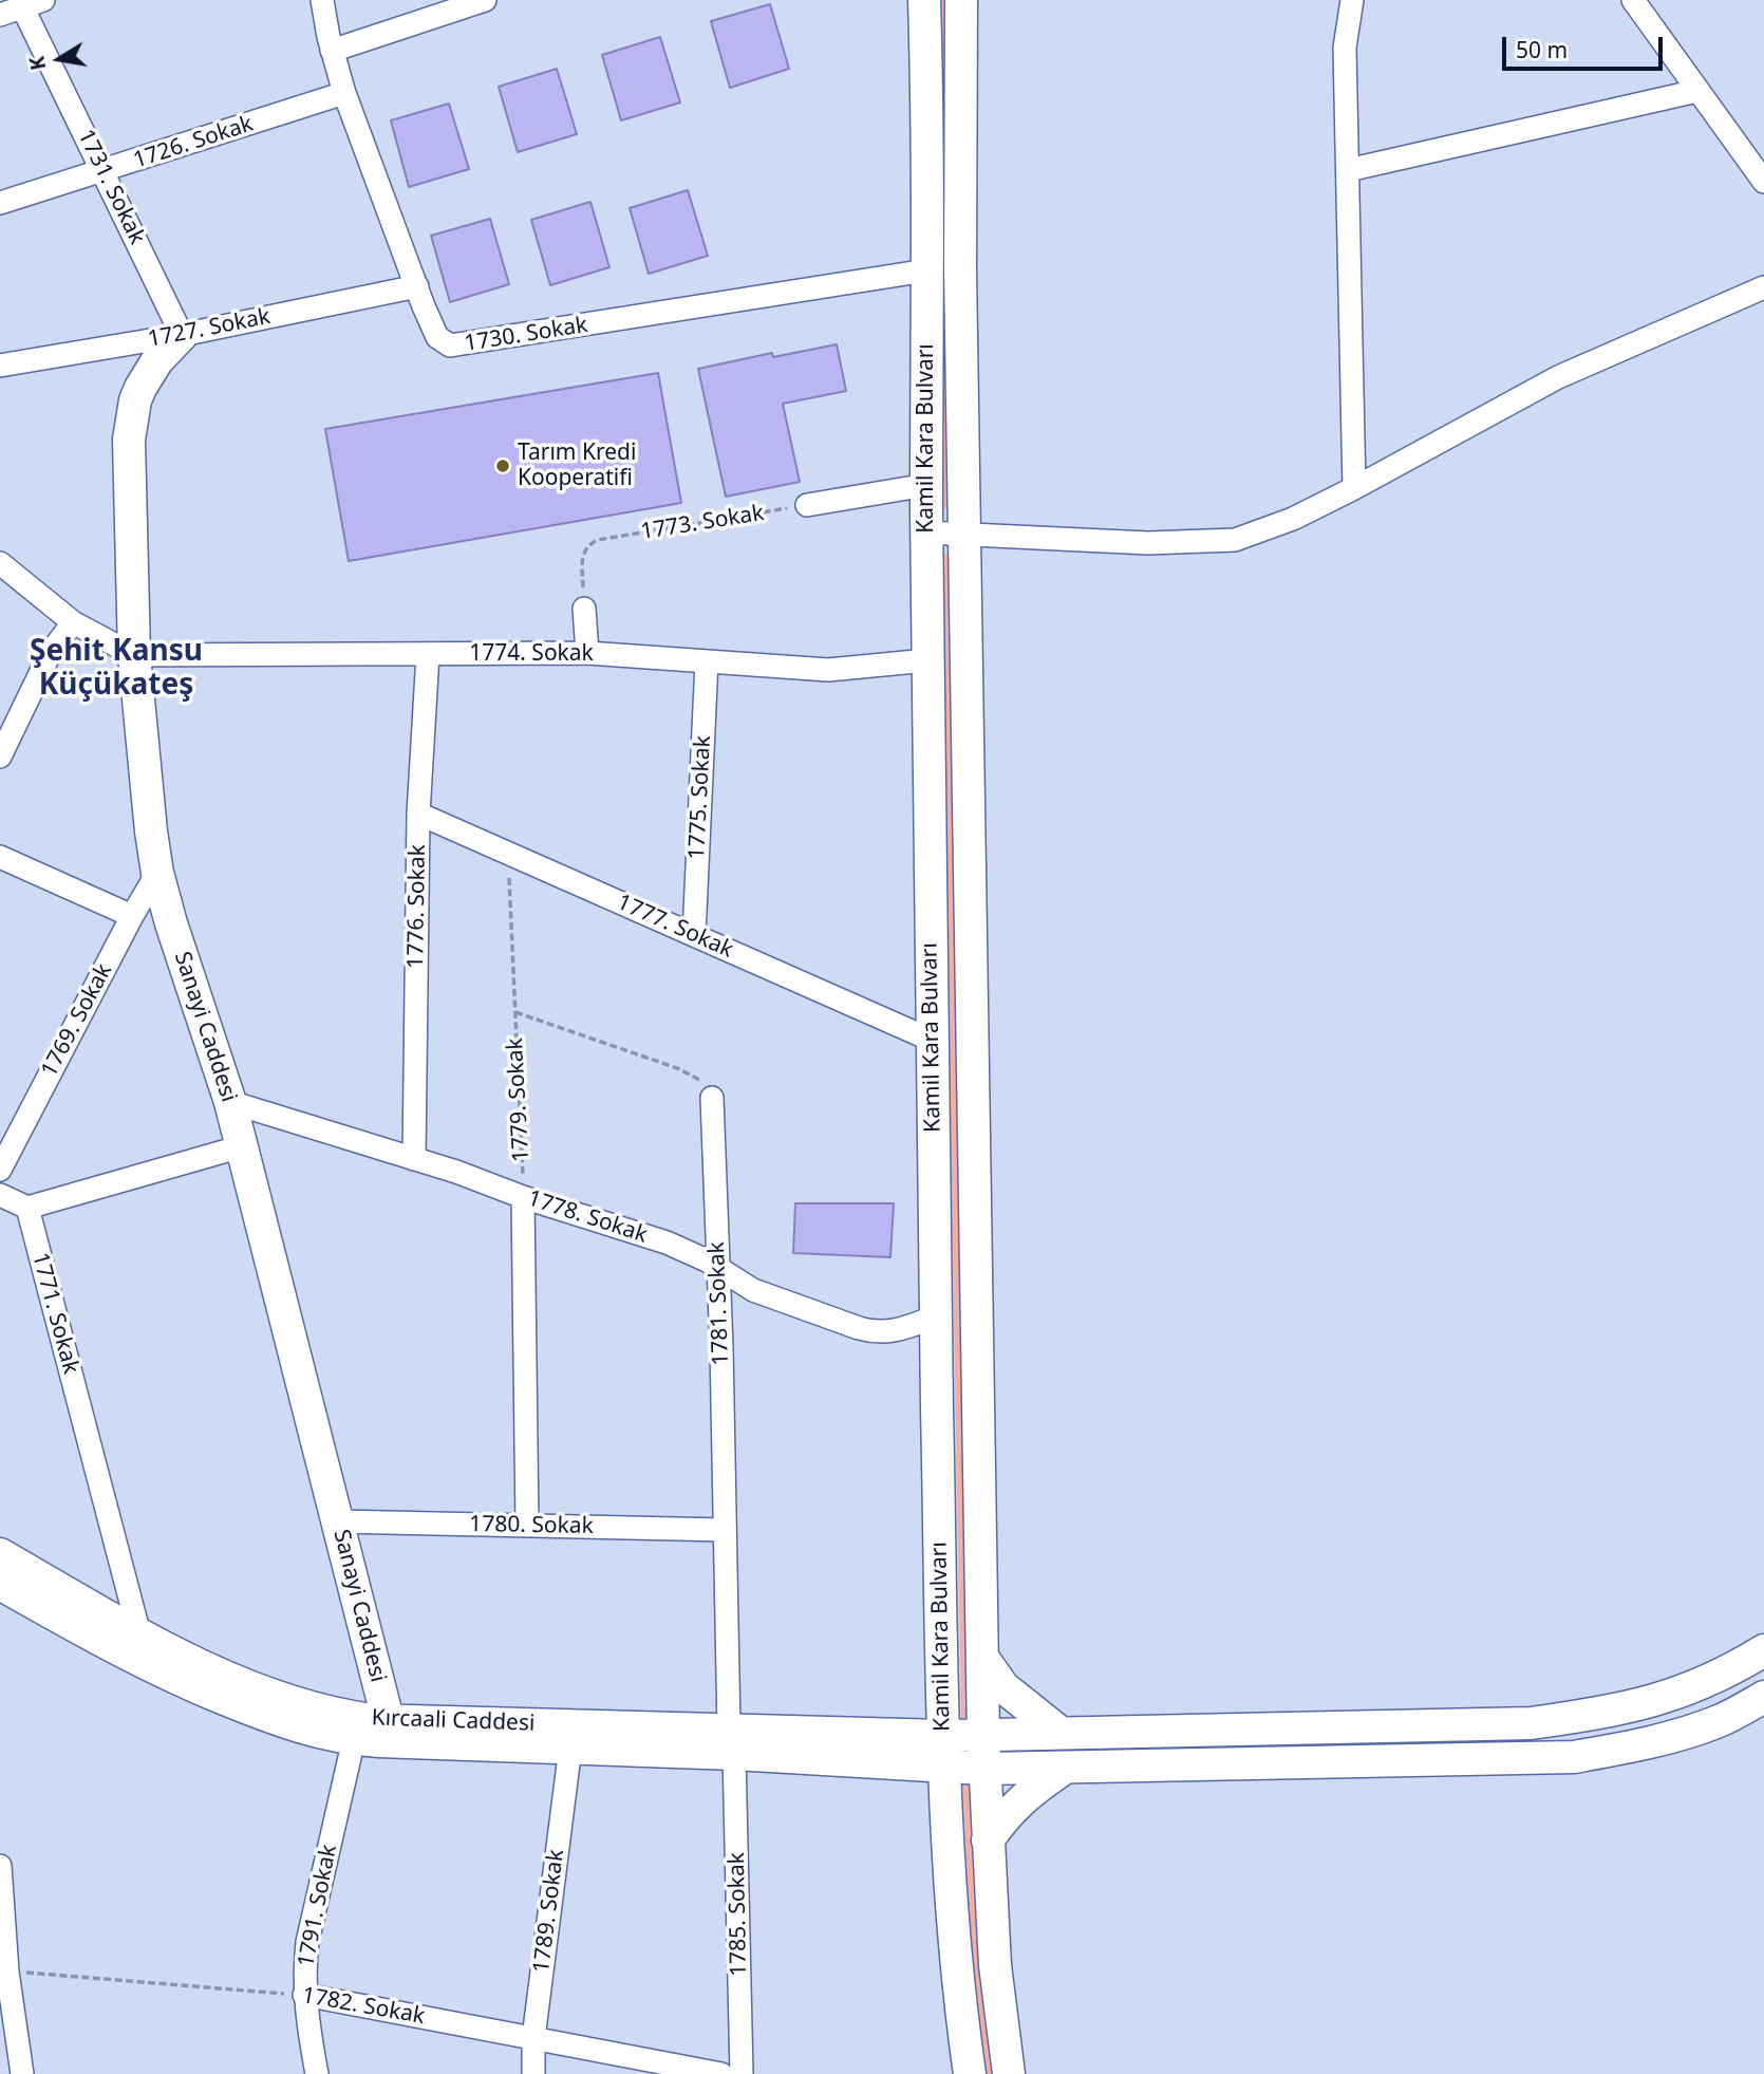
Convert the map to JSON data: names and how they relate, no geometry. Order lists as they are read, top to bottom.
{
  "streets": {
    "main road": ["Kamil Kara Bulvarı", "Sanayi Caddesi", "Kırcaali Caddesi"],
    "street": [
      "1726. Sokak",
      "1731. Sokak",
      "1727. Sokak",
      "1730. Sokak",
      "1774. Sokak",
      "1775. Sokak",
      "1776. Sokak",
      "1777. Sokak",
      "1769. Sokak",
      "1778. Sokak",
      "1781. Sokak",
      "1771. Sokak",
      "1780. Sokak",
      "1791. Sokak",
      "1789. Sokak",
      "1785. Sokak",
      "1782. Sokak"
    ],
    "path": ["1773. Sokak", "1779. Sokak"]
  },
  "crossings": [
    ["1726. Sokak", "1731. Sokak"],
    ["1726. Sokak", "1730. Sokak"],
    ["1731. Sokak", "1727. Sokak"],
    ["1731. Sokak", "Sanayi Caddesi"],
    ["1727. Sokak", "1730. Sokak"],
    ["1727. Sokak", "Sanayi Caddesi"],
    ["1730. Sokak", "Kamil Kara Bulvarı"],
    ["Kamil Kara Bulvarı", "1774. Sokak"],
    ["Kamil Kara Bulvarı", "1777. Sokak"],
    ["Kamil Kara Bulvarı", "1778. Sokak"],
    ["Kamil Kara Bulvarı", "Kırcaali Caddesi"],
    ["1774. Sokak", "1775. Sokak"],
    ["1774. Sokak", "1776. Sokak"],
    ["1774. Sokak", "Sanayi Caddesi"],
    ["1775. Sokak", "1777. Sokak"],
    ["1776. Sokak", "1777. Sokak"],
    ["1776. Sokak", "1778. Sokak"],
    ["1777. Sokak", "1779. Sokak"],
    ["1769. Sokak", "Sanayi Caddesi"],
    ["Sanayi Caddesi", "1778. Sokak"],
    ["Sanayi Caddesi", "1780. Sokak"],
    ["Sanayi Caddesi", "Kırcaali Caddesi"],
    ["1779. Sokak", "1778. Sokak"],
    ["1778. Sokak", "1781. Sokak"],
    ["1781. Sokak", "1780. Sokak"],
    ["1781. Sokak", "Kırcaali Caddesi"],
    ["1781. Sokak", "1785. Sokak"],
    ["1771. Sokak", "Kırcaali Caddesi"],
    ["Kırcaali Caddesi", "1791. Sokak"],
    ["Kırcaali Caddesi", "1789. Sokak"],
    ["Kırcaali Caddesi", "1785. Sokak"],
    ["1791. Sokak", "1782. Sokak"],
    ["1789. Sokak", "1782. Sokak"]
  ],
  "districts": ["Şehit Kansu Küçükateş"],
  "places": ["Tarım Kredi Kooperatifi"],
  "scale_bar": "50 m",
  "north": "left"
}
